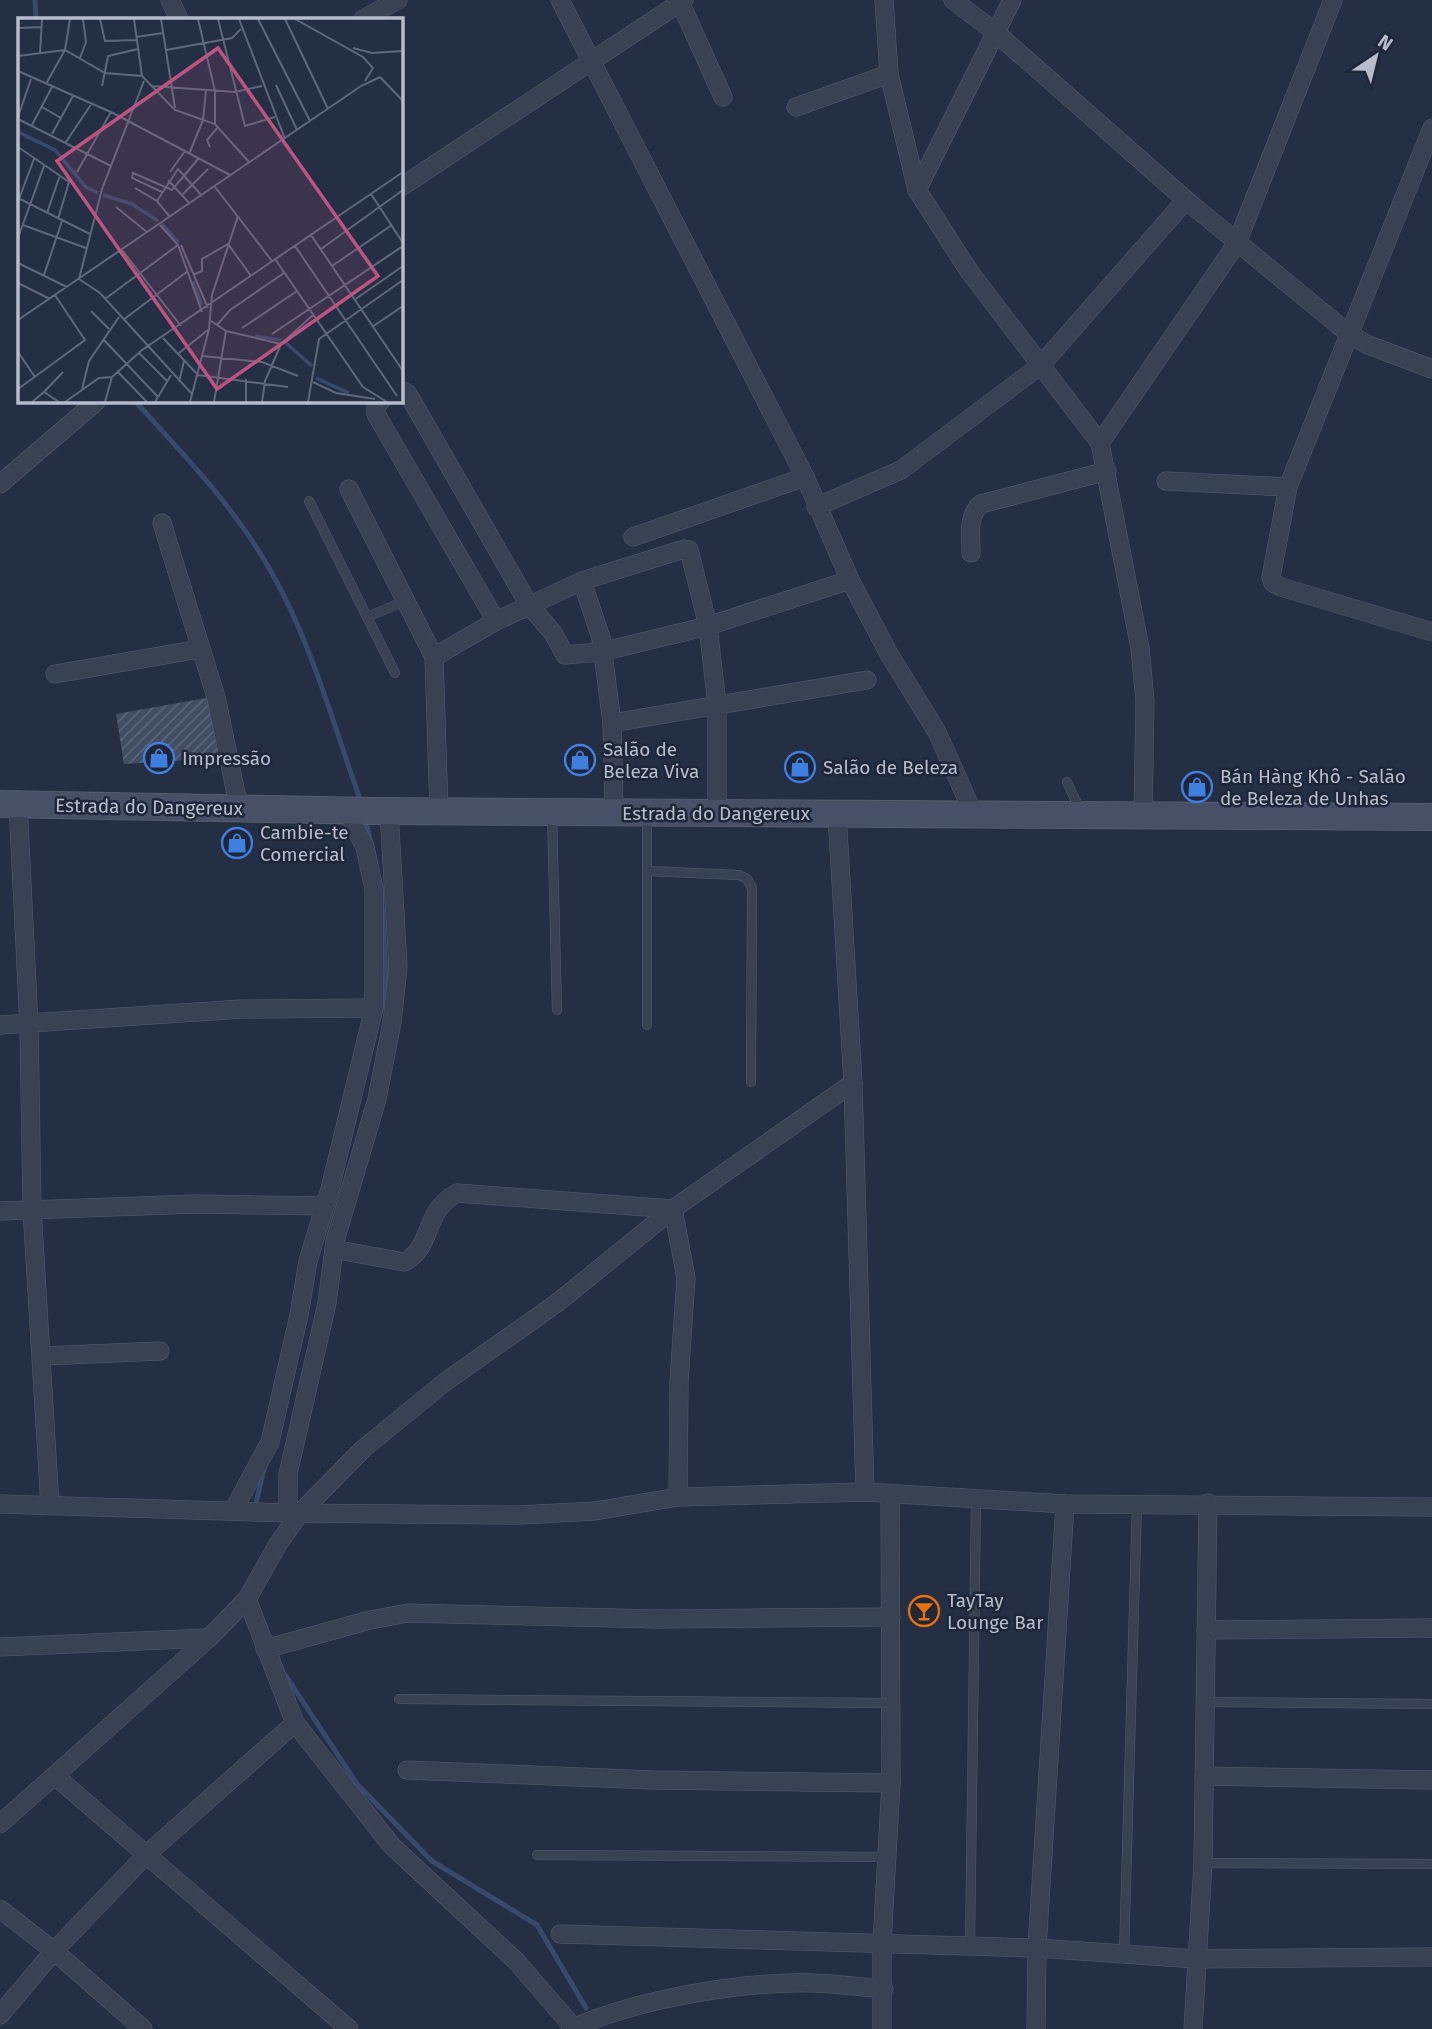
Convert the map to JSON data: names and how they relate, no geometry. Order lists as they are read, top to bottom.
{
  "streets": {
    "main road": ["Estrada do Dangereux"]
  },
  "places": {
    "shop": [
      "Impressão",
      "Salão de Beleza Viva",
      "Salão de Beleza",
      "Bán Hàng Khô - Salão de Beleza de Unhas",
      "Cambie-te Comercial"
    ],
    "bar": ["TayTay Lounge Bar"]
  },
  "north": "top right"
}
